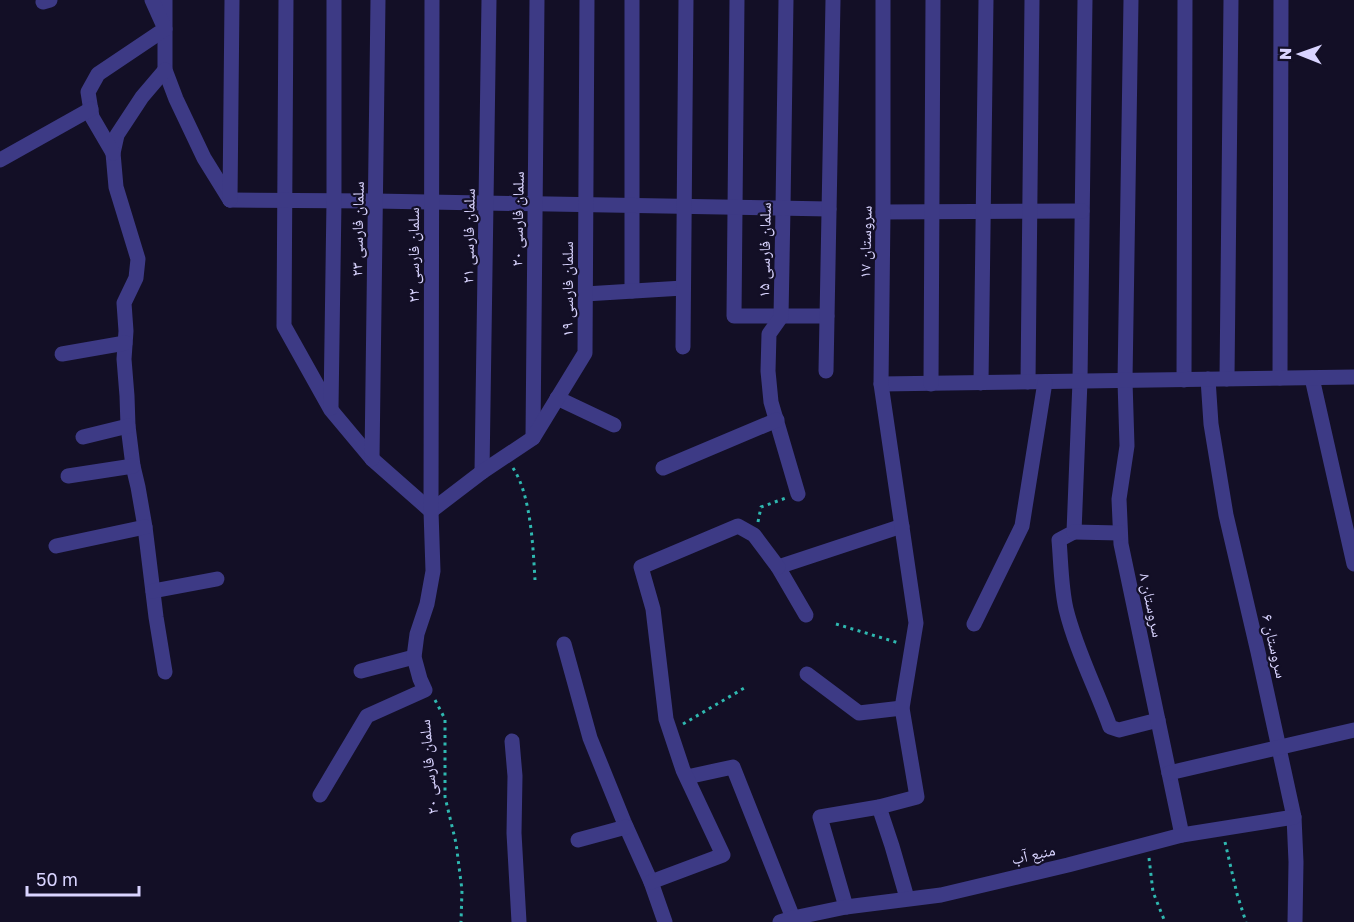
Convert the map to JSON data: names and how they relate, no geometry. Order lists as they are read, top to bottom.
{
  "streets": {
    "street": [
      "سلمان فارسی ۲۰",
      "سلمان فارسی ۲۳",
      "سلمان فارسی ۲۱",
      "سروستان ۱۷",
      "سلمان فارسی ۱۵",
      "سلمان فارسی ۲۲",
      "سلمان فارسی ۱۹",
      "سروستان ۸",
      "سروستان ۶",
      "منبع آب"
    ]
  },
  "crossings": [
    ["سلمان فارسی ۲۰", "سلمان فارسی ۱۹"],
    ["سلمان فارسی ۲۱", "سلمان فارسی ۱۹"],
    ["سلمان فارسی ۲۲", "سلمان فارسی ۱۹"],
    ["سروستان ۸", "منبع آب"],
    ["سروستان ۶", "منبع آب"]
  ],
  "scale_bar": "50 m",
  "north": "left"
}
